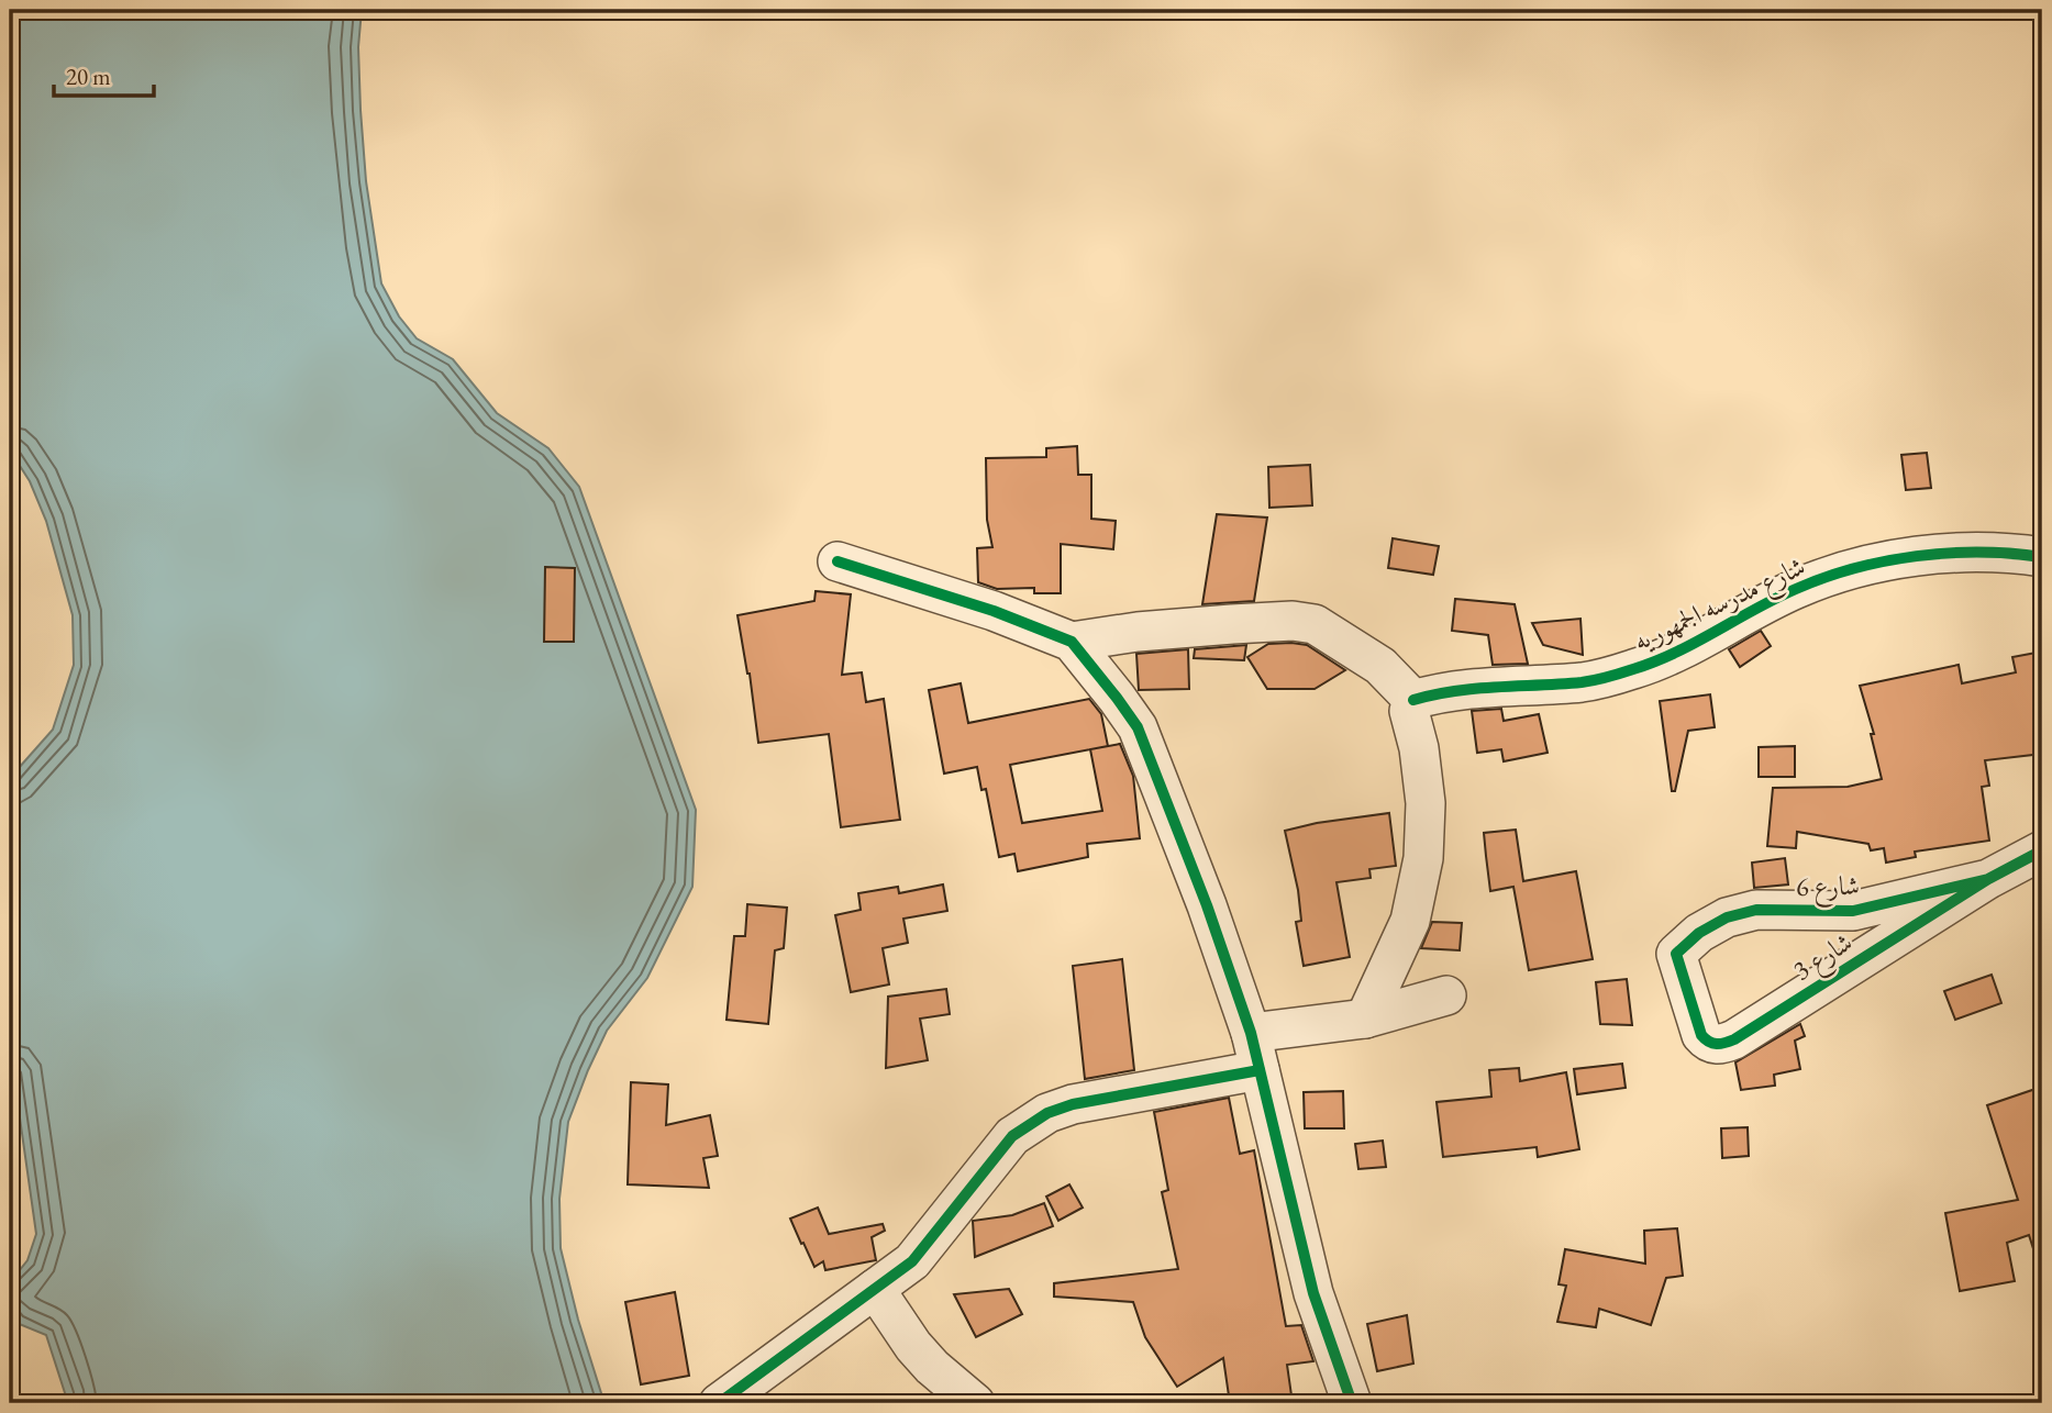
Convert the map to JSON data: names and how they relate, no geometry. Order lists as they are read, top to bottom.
{
  "streets": {
    "street": ["شارع مدرسه الجمهوريه", "شارع 6", "شارع 3"]
  },
  "crossings": [
    ["شارع 6", "شارع 3"]
  ],
  "scale_bar": "20 m"
}
